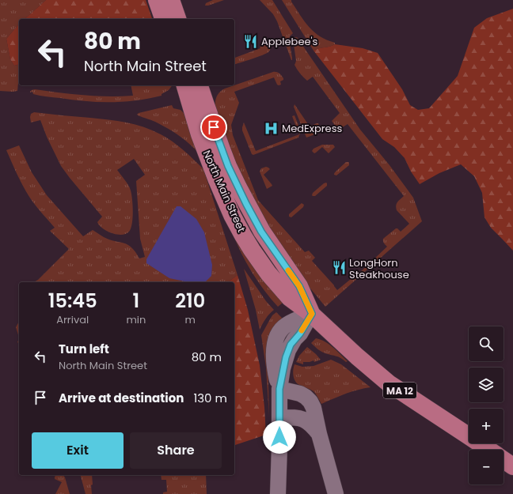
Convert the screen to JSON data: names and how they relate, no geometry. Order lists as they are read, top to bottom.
{
  "streets": {
    "main road": ["North Main Street", "MA 12"]
  },
  "places": {
    "restaurant": ["Applebee's", "LongHorn Steakhouse"],
    "hospital": ["MedExpress"]
  },
  "page": {
    "turn": ["80 m", "North Main Street"],
    "eta": [
      "15:45",
      "Arrival",
      "1",
      "min",
      "210",
      "m"
    ],
    "map_buttons": ["+", "−"],
    "list": [
      {
        "name": "Turn left",
        "note": "North Main Street",
        "value": "80 m"
      },
      {
        "name": "Arrive at destination",
        "value": "130 m"
      }
    ],
    "buttons": ["Exit", "Share"]
  }
}
